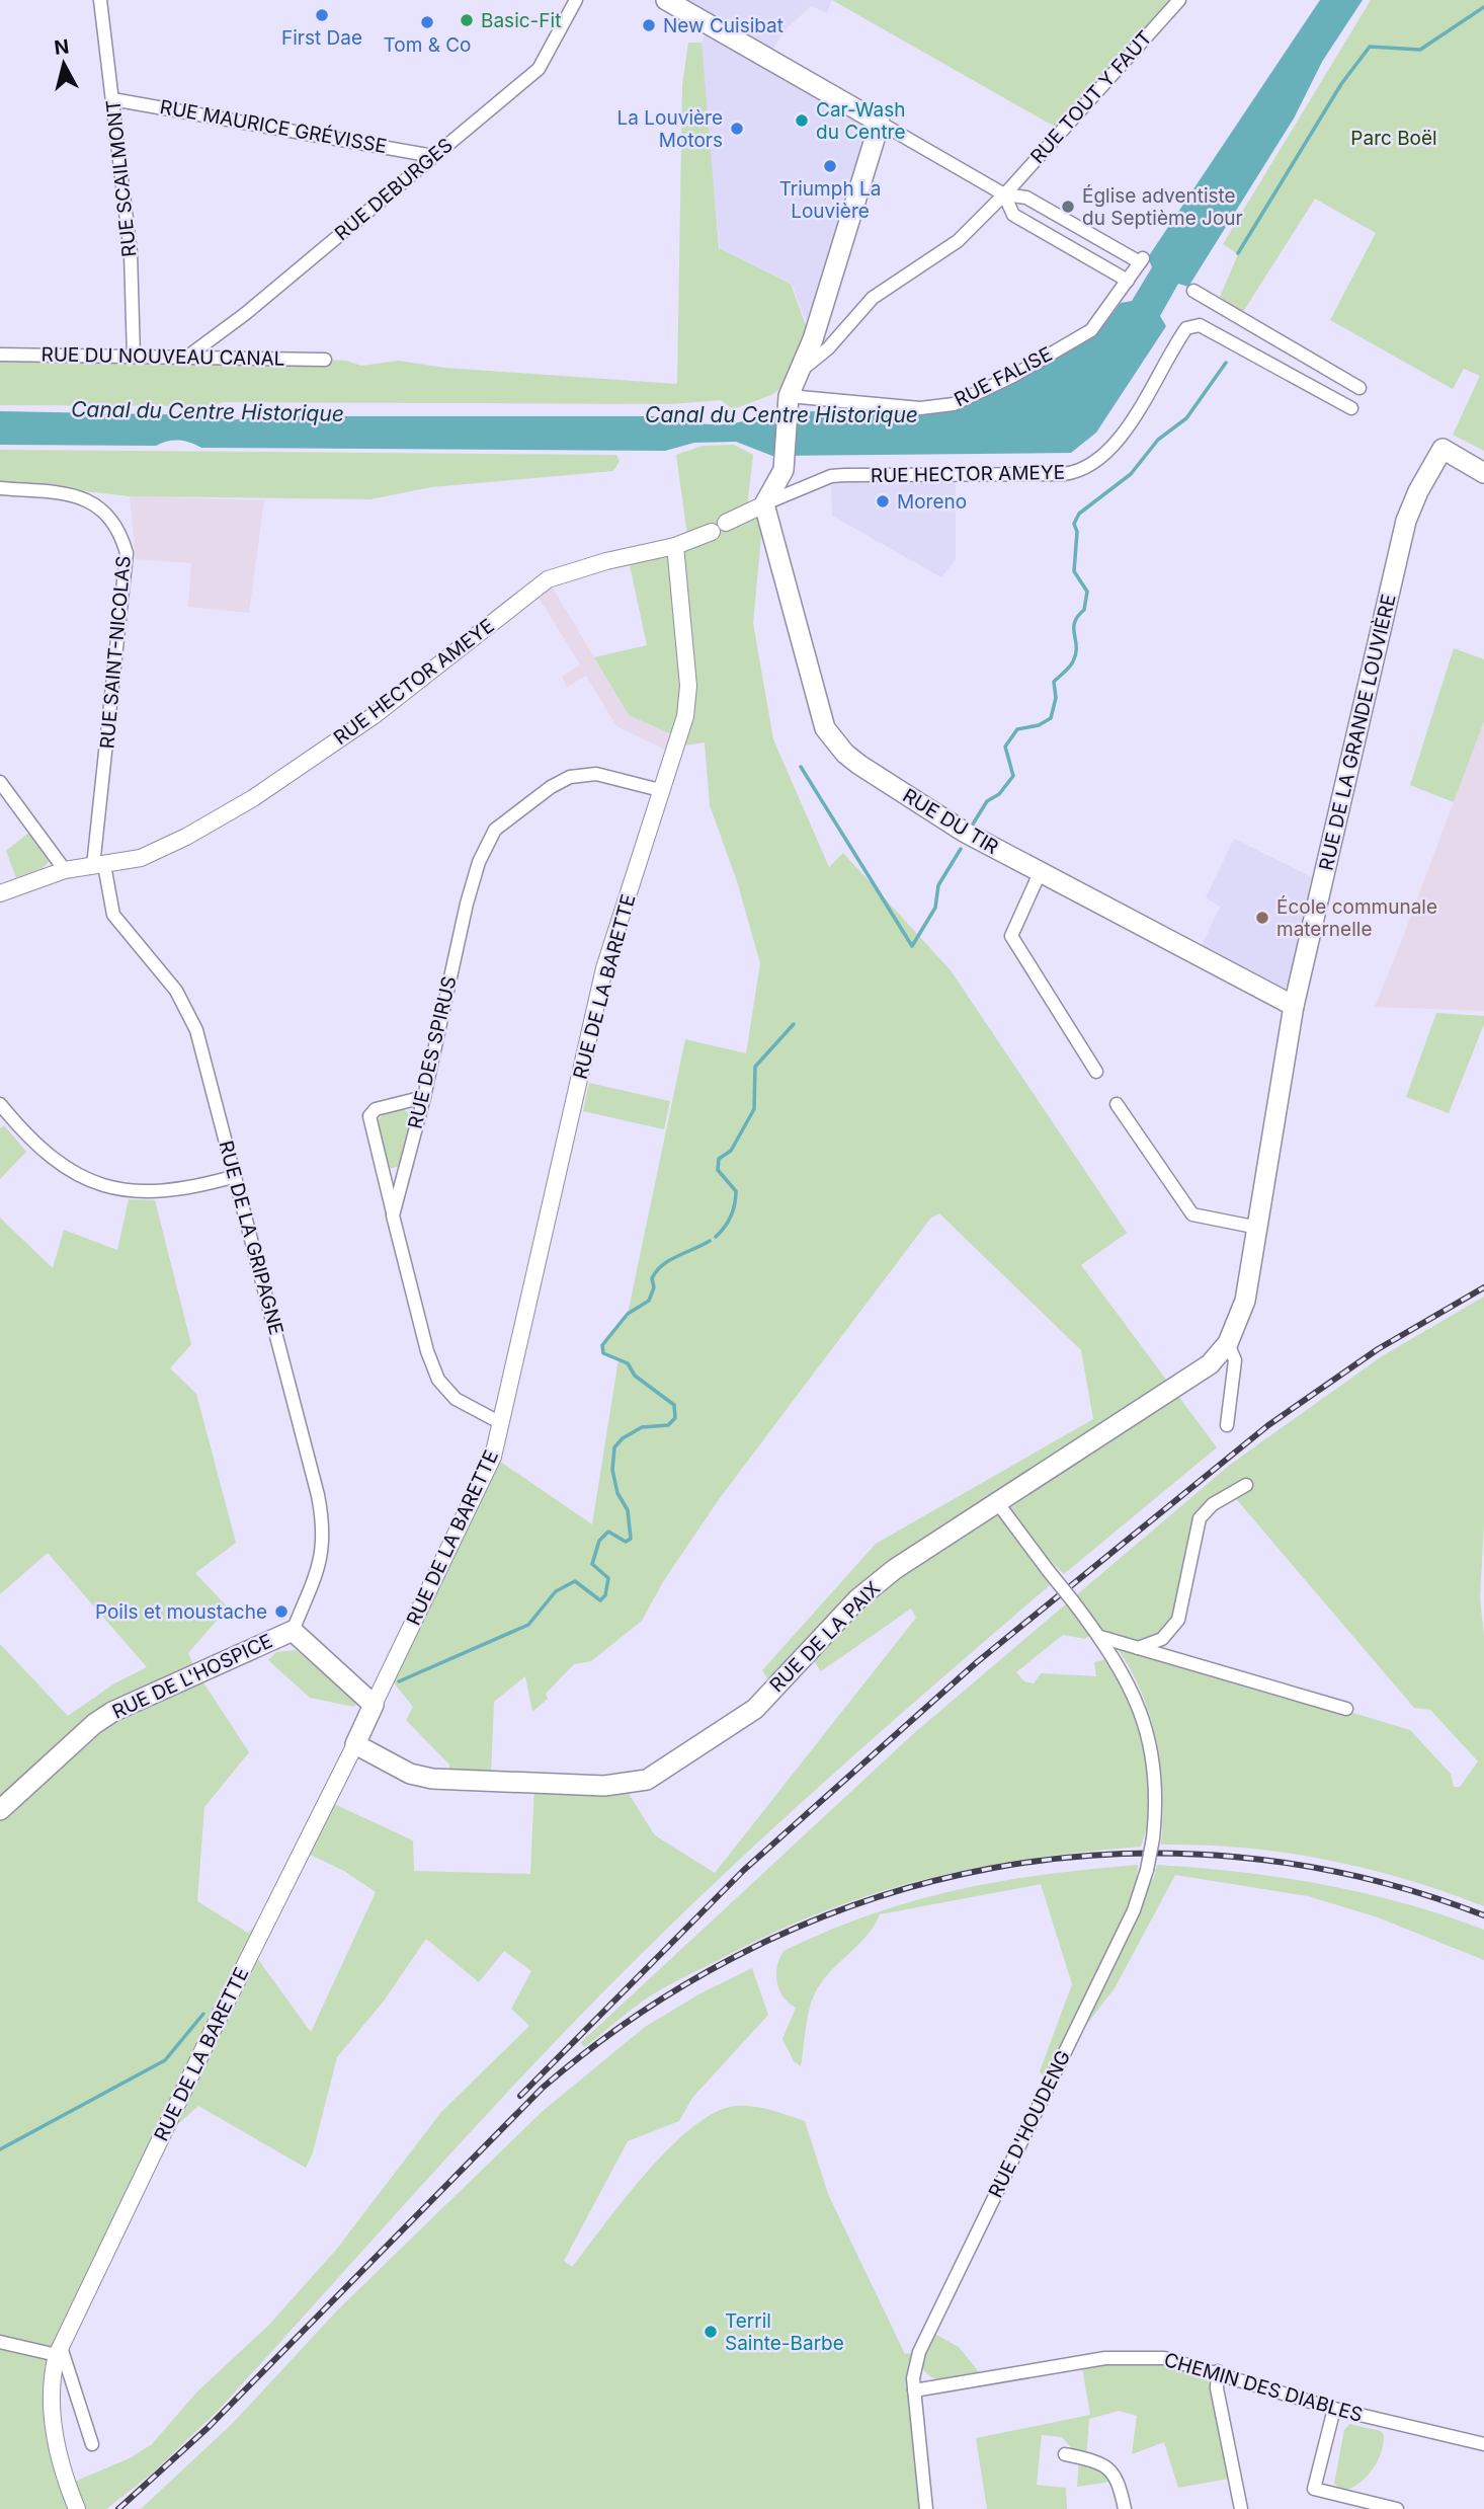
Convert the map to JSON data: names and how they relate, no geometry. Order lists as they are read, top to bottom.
{
  "streets": {
    "main road": [
      "RUE DE LA GRANDE LOUVIÈRE",
      "RUE DU TIR",
      "RUE DE LA BARETTE",
      "RUE DE LA PAIX",
      "RUE DE L'HOSPICE"
    ],
    "street": [
      "RUE TOUT Y FAUT",
      "RUE MAURICE GRÉVISSE",
      "RUE SCAILMONT",
      "RUE DEBURGES",
      "RUE DU NOUVEAU CANAL",
      "RUE FALISE",
      "RUE HECTOR AMEYE",
      "RUE SAINT-NICOLAS",
      "RUE DES SPIRUS",
      "RUE DE LA GRIPAGNE",
      "RUE D'HOUDENG",
      "CHEMIN DES DIABLES"
    ]
  },
  "crossings": [
    ["RUE TOUT Y FAUT", "RUE FALISE"],
    ["RUE MAURICE GRÉVISSE", "RUE SCAILMONT"],
    ["RUE MAURICE GRÉVISSE", "RUE DEBURGES"],
    ["RUE SCAILMONT", "RUE DU NOUVEAU CANAL"],
    ["RUE DEBURGES", "RUE DU NOUVEAU CANAL"],
    ["RUE HECTOR AMEYE", "RUE SAINT-NICOLAS"],
    ["RUE HECTOR AMEYE", "RUE DU TIR"],
    ["RUE HECTOR AMEYE", "RUE DE LA BARETTE"],
    ["RUE HECTOR AMEYE", "RUE DE LA GRIPAGNE"],
    ["RUE SAINT-NICOLAS", "RUE DE LA GRIPAGNE"],
    ["RUE DE LA GRANDE LOUVIÈRE", "RUE DU TIR"],
    ["RUE DE LA GRANDE LOUVIÈRE", "RUE DE LA PAIX"],
    ["RUE DE LA BARETTE", "RUE DES SPIRUS"],
    ["RUE DE LA BARETTE", "RUE DE LA PAIX"],
    ["RUE DE LA GRIPAGNE", "RUE DE L'HOSPICE"],
    ["RUE DE LA PAIX", "RUE D'HOUDENG"],
    ["RUE D'HOUDENG", "CHEMIN DES DIABLES"]
  ],
  "water": ["Canal du Centre Historique"],
  "parks": ["Parc Boël"],
  "places": [
    "First Dae",
    "Basic-Fit",
    "Tom & Co",
    "New Cuisibat",
    "Car-Wash du Centre",
    "La Louvière Motors",
    "Triumph La Louvière",
    "Église adventiste du Septième Jour",
    "Moreno",
    "École communale maternelle",
    "Poils et moustache",
    "Terril Sainte-Barbe"
  ],
  "north": "top"
}
